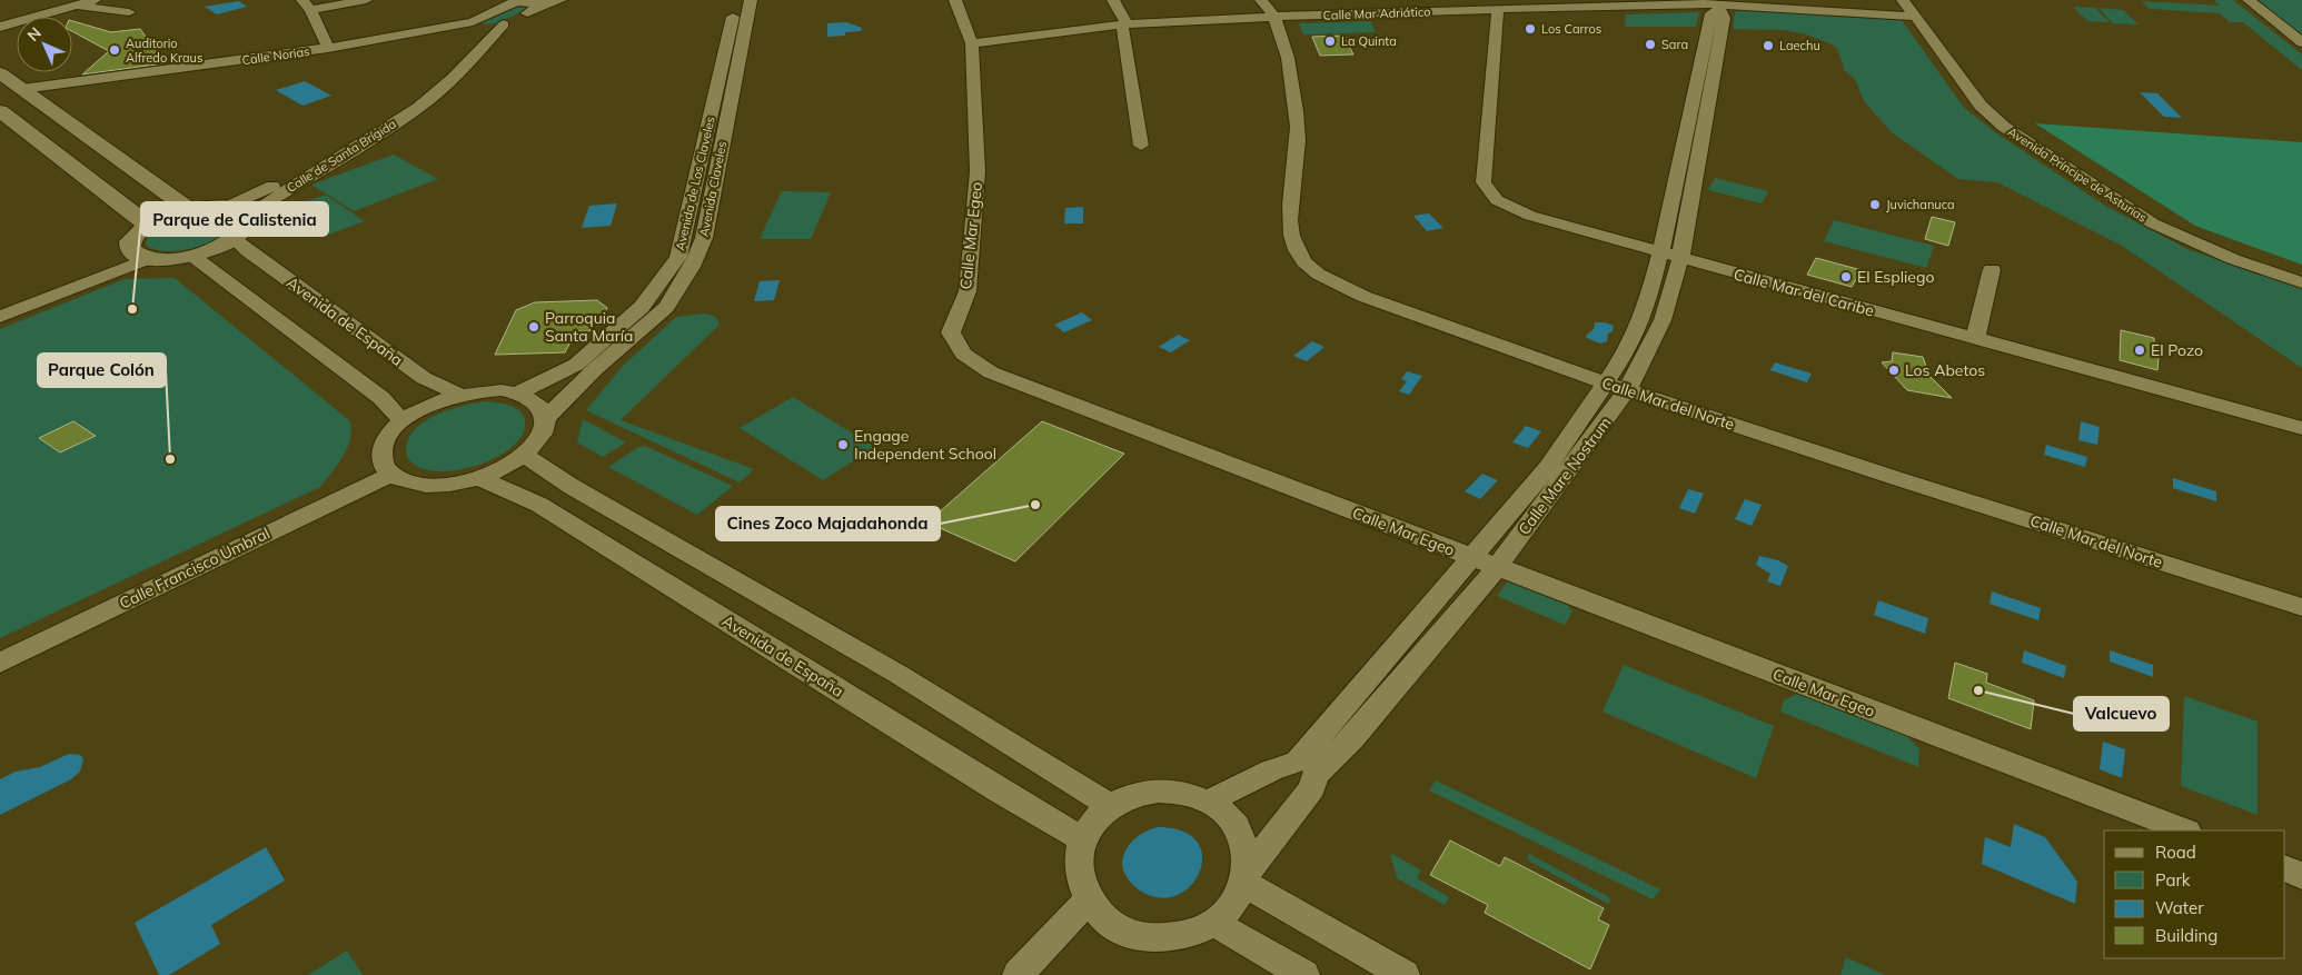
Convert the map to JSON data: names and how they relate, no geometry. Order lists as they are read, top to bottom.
{
  "streets": {
    "street": [
      "Calle Mar Adriático",
      "Calle Norias",
      "Calle de Santa Brígida",
      "Avenida Príncipe de Asturias",
      "Avenida de Los Claveles",
      "Avenida Claveles",
      "Calle Mar Egeo",
      "Calle Mar del Caribe",
      "Avenida de España",
      "Calle Mar del Norte",
      "Calle Mare Nostrum",
      "Calle Francisco Umbral"
    ]
  },
  "crossings": [
    ["Calle Mar Adriático", "Avenida Príncipe de Asturias"],
    ["Calle Mar Adriático", "Calle Mar Egeo"],
    ["Calle Mar Adriático", "Calle Mar del Caribe"],
    ["Calle Mar Adriático", "Calle Mar del Norte"],
    ["Calle Mar Adriático", "Calle Mare Nostrum"],
    ["Calle Norias", "Calle de Santa Brígida"],
    ["Calle Mar Egeo", "Calle Mare Nostrum"],
    ["Calle Mar del Caribe", "Calle Mare Nostrum"],
    ["Avenida de España", "Calle Mare Nostrum"],
    ["Calle Mar del Norte", "Calle Mare Nostrum"]
  ],
  "places": [
    "Los Carros",
    "La Quinta",
    "Sara",
    "Laechu",
    "Auditorio Alfredo Kraus",
    "Juvichanuca",
    "El Espliego",
    "Parque de Calistenia",
    "Parroquia Santa María",
    "El Pozo",
    "Los Abetos",
    "Engage Independent School",
    "Parque Colón",
    "Cines Zoco Majadahonda",
    "Valcuevo"
  ],
  "legend": [
    "Road",
    "Park",
    "Water",
    "Building"
  ],
  "north": "top left"
}
